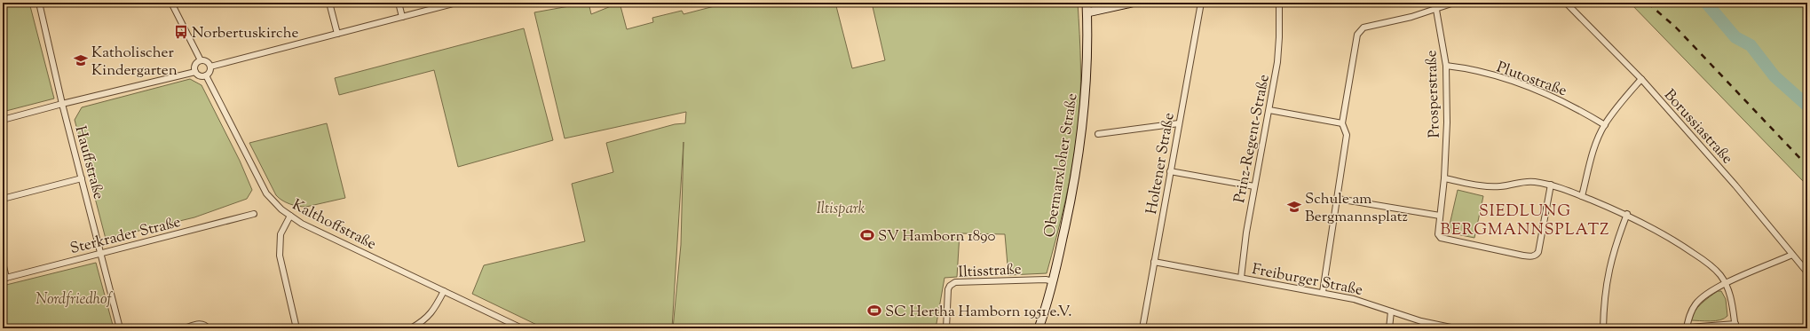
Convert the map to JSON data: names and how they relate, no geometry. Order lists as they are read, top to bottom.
{
  "streets": {
    "street": [
      "Plutostraße",
      "Prosperstraße",
      "Borussiastraße",
      "Prinz-Regent-Straße",
      "Hauffstraße",
      "Holtener Straße",
      "Obermarxloher Straße",
      "Kalthoffstraße",
      "Sterkrader Straße",
      "Iltisstraße",
      "Freiburger Straße"
    ]
  },
  "crossings": [
    ["Plutostraße", "Prosperstraße"],
    ["Prinz-Regent-Straße", "Freiburger Straße"],
    ["Hauffstraße", "Sterkrader Straße"],
    ["Holtener Straße", "Freiburger Straße"],
    ["Obermarxloher Straße", "Iltisstraße"]
  ],
  "districts": ["SIEDLUNG BERGMANNSPLATZ"],
  "parks": ["Iltispark", "Nordfriedhof"],
  "places": {
    "bus stop": ["Norbertuskirche"],
    "school or university": ["Katholischer Kindergarten", "Schule am Bergmannsplatz"],
    "sports": ["SV Hamborn 1890", "SC Hertha Hamborn 1951 e.V."]
  }
}
